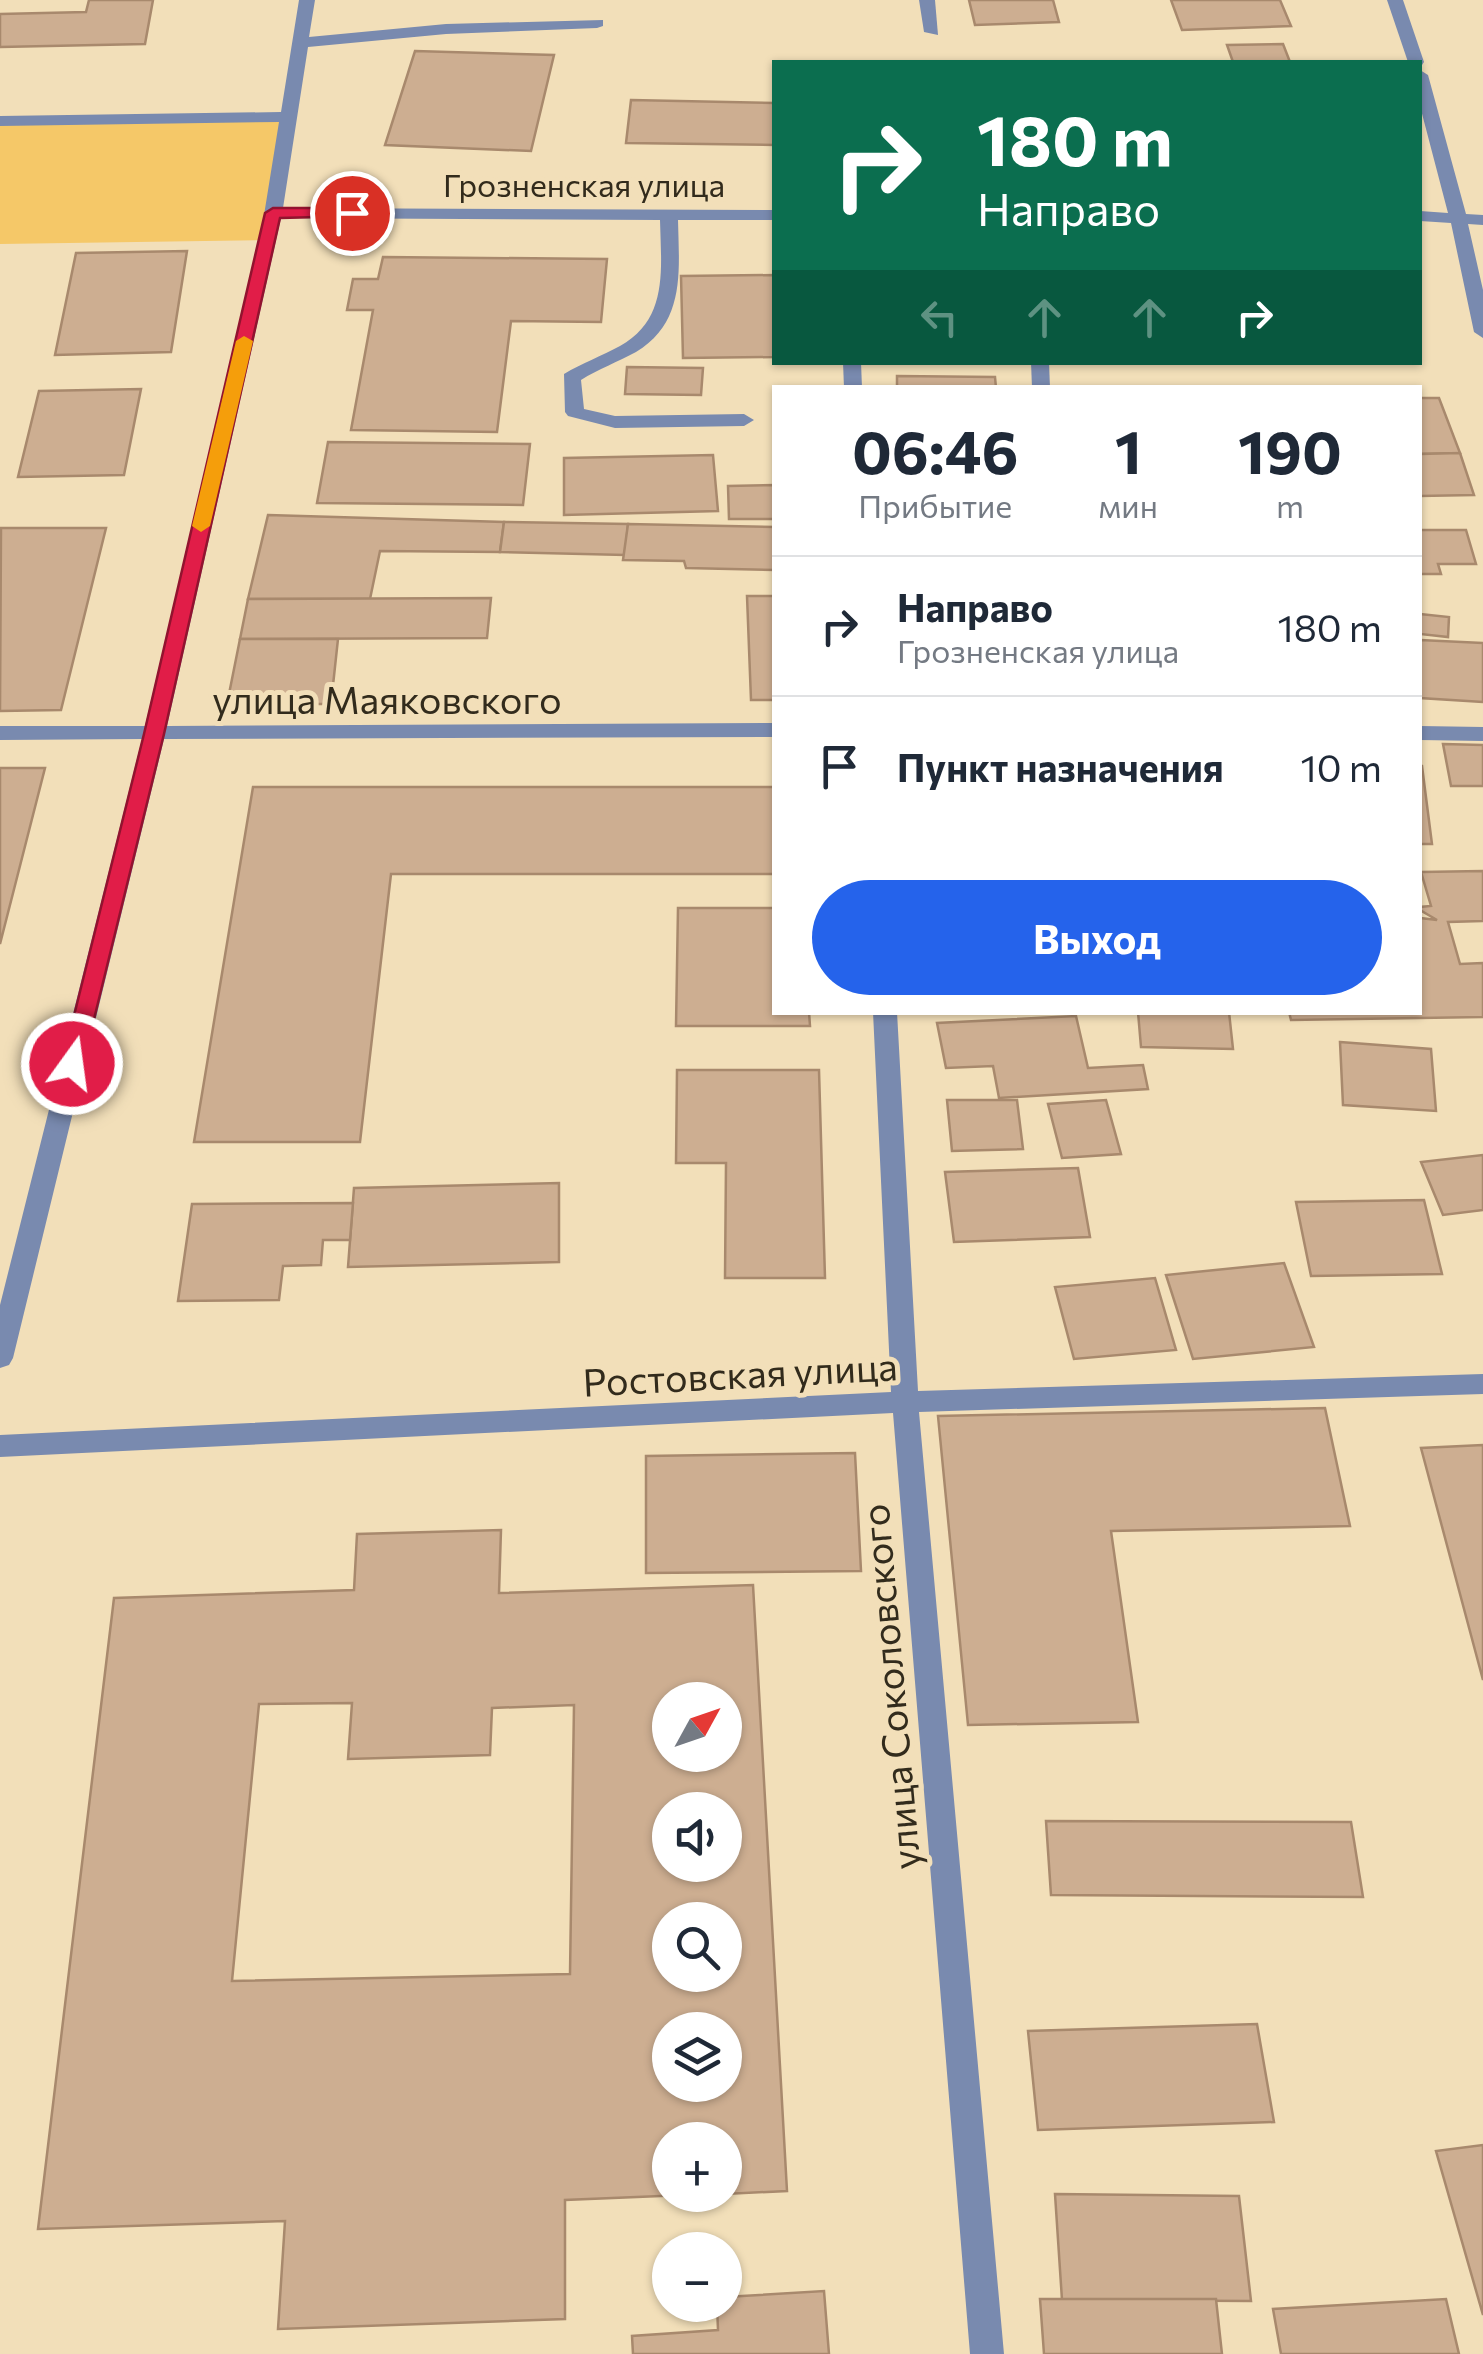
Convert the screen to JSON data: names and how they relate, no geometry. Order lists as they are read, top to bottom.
{
  "streets": {
    "street": [
      "Грозненская улица",
      "улица Маяковского",
      "Ростовская улица",
      "улица Соколовского"
    ]
  },
  "crossings": [
    ["Ростовская улица", "улица Соколовского"]
  ],
  "north": "top right",
  "page": {
    "turn": ["180 m", "Направо"],
    "eta": [
      "06:46",
      "Прибытие",
      "1",
      "мин",
      "190",
      "m"
    ],
    "list": [
      {
        "name": "Направо",
        "note": "Грозненская улица",
        "value": "180 m"
      },
      {
        "name": "Пункт назначения",
        "value": "10 m"
      }
    ],
    "buttons": "Выход",
    "map_buttons": ["+", "−"]
  }
}
